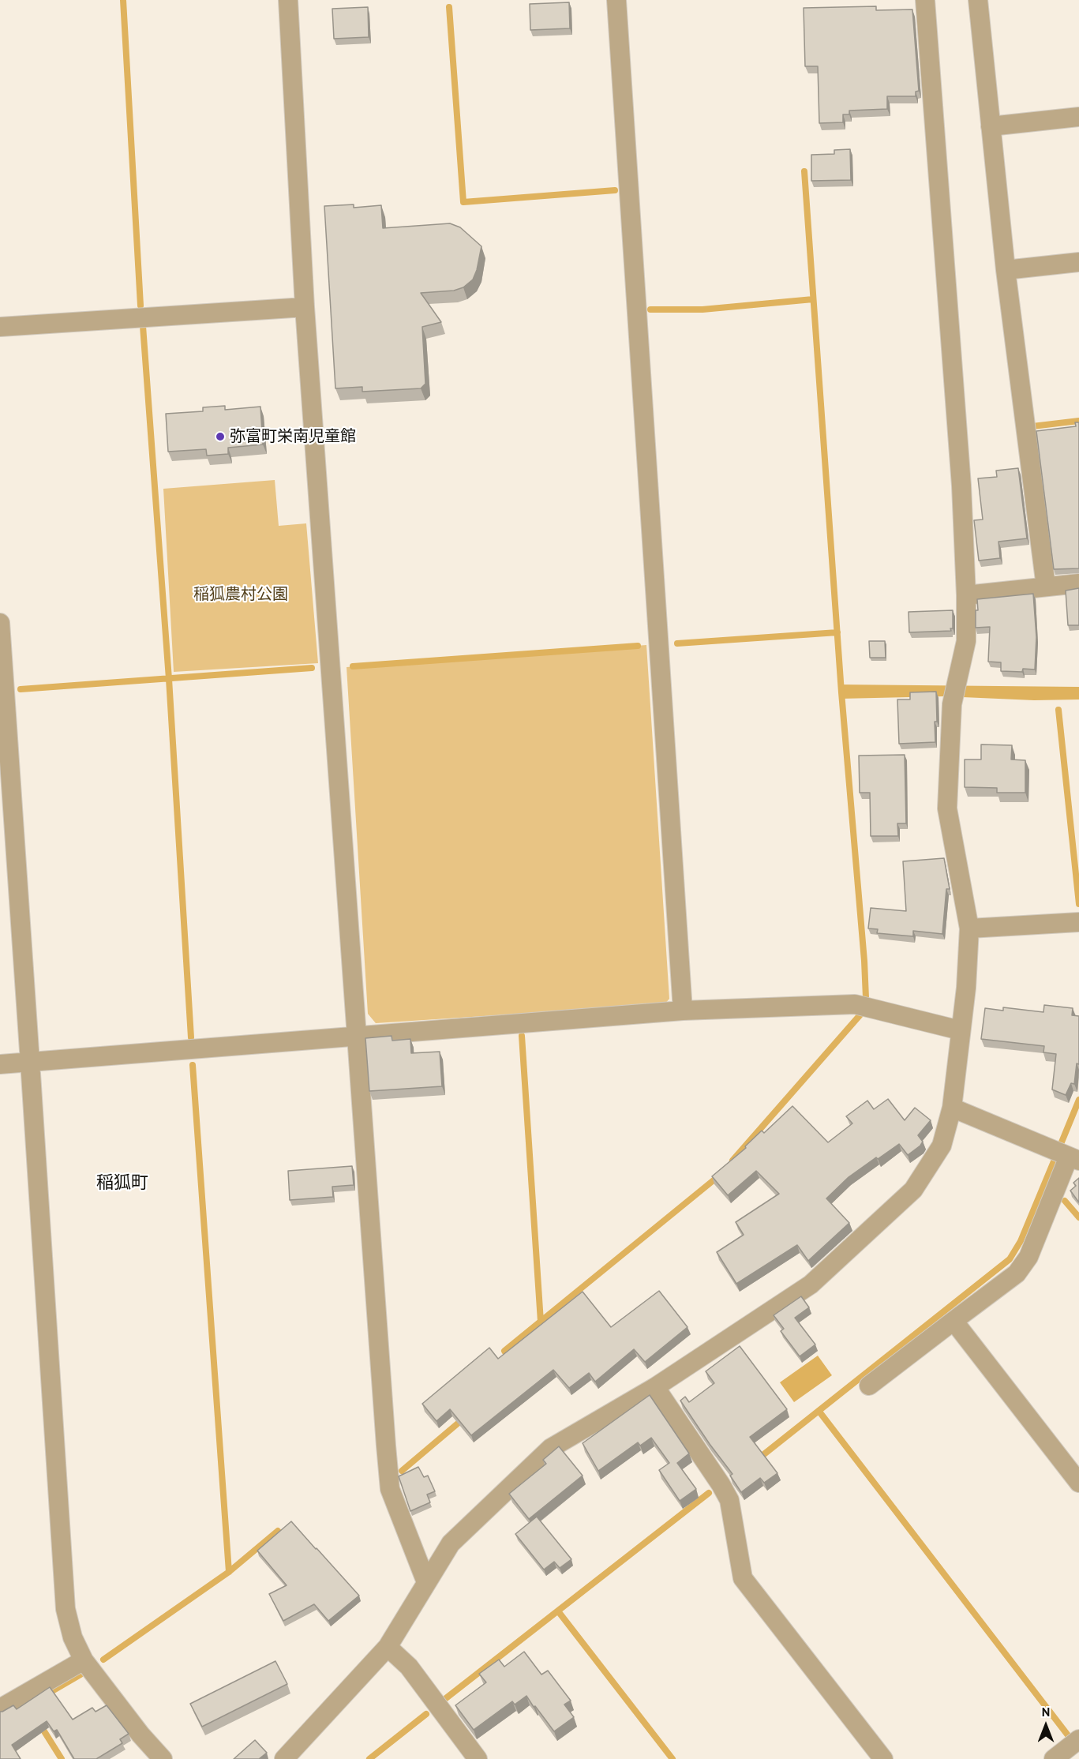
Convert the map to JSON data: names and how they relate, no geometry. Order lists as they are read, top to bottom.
{
  "districts": ["稲狐町"],
  "parks": ["稲狐農村公園"],
  "places": ["弥富町栄南児童館"],
  "north": "top"
}
